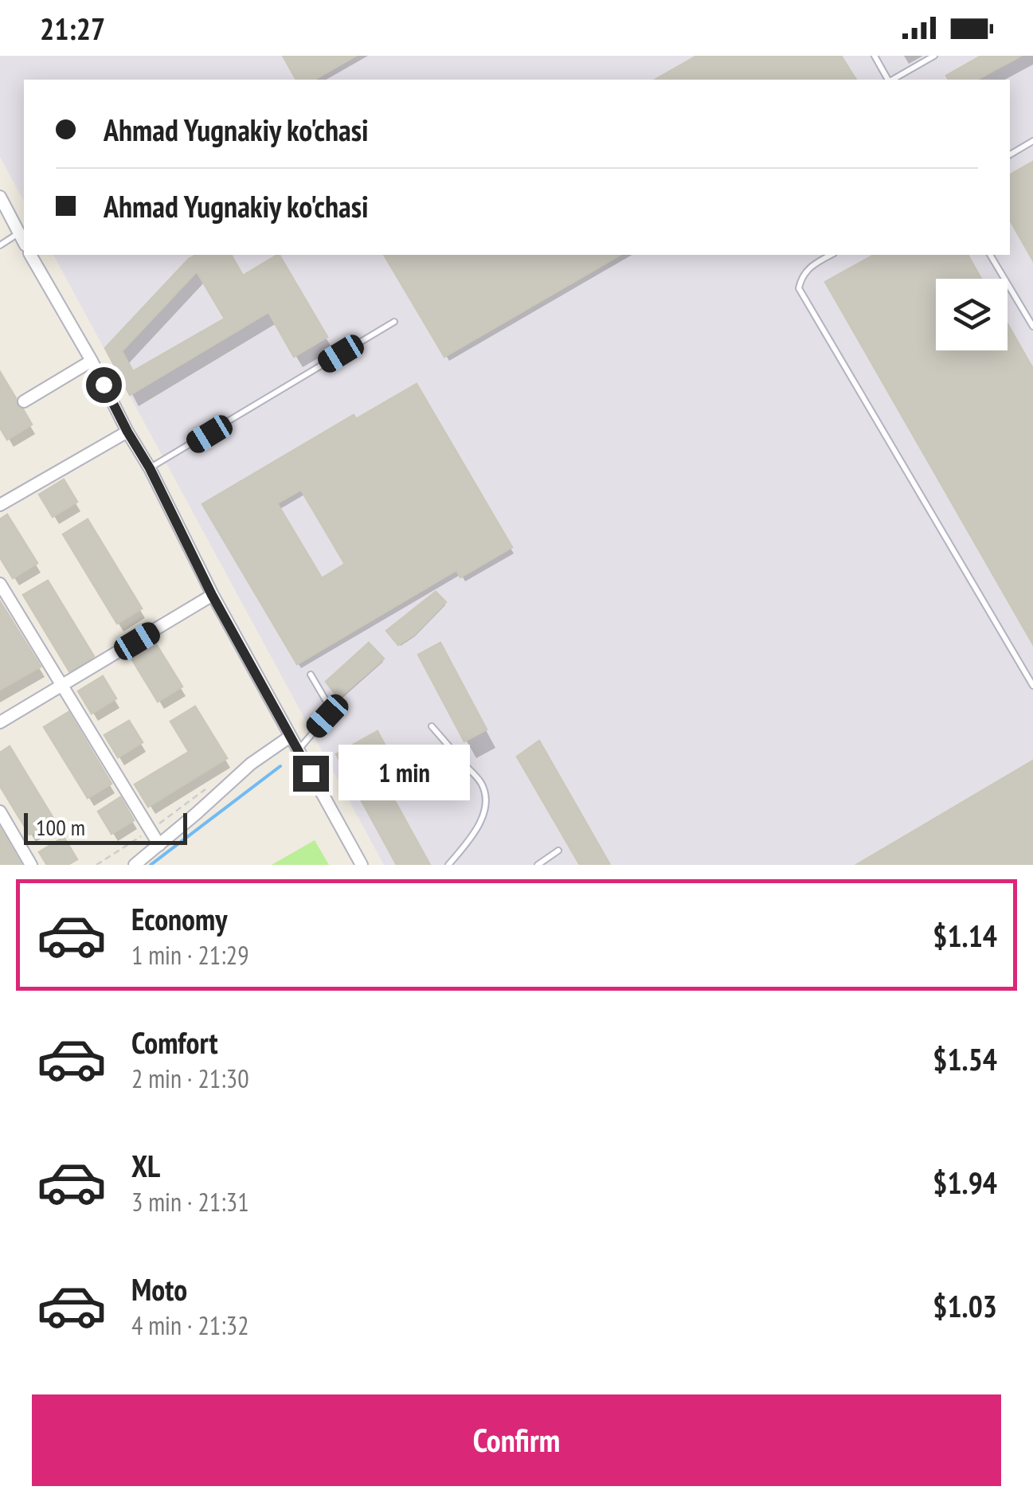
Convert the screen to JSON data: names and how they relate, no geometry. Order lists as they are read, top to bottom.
{
  "scale_bar": "100 m",
  "page": {
    "status": "21:27",
    "banner": ["Ahmad Yugnakiy ko'chasi", "Ahmad Yugnakiy ko'chasi"],
    "bubble": "1 min",
    "scale": "100 m",
    "list": [
      {
        "name": "Economy",
        "note": "1 min · 21:29",
        "value": "$1.14"
      },
      {
        "name": "Comfort",
        "note": "2 min · 21:30",
        "value": "$1.54"
      },
      {
        "name": "XL",
        "note": "3 min · 21:31",
        "value": "$1.94"
      },
      {
        "name": "Moto",
        "note": "4 min · 21:32",
        "value": "$1.03"
      }
    ],
    "buttons": "Confirm"
  }
}
